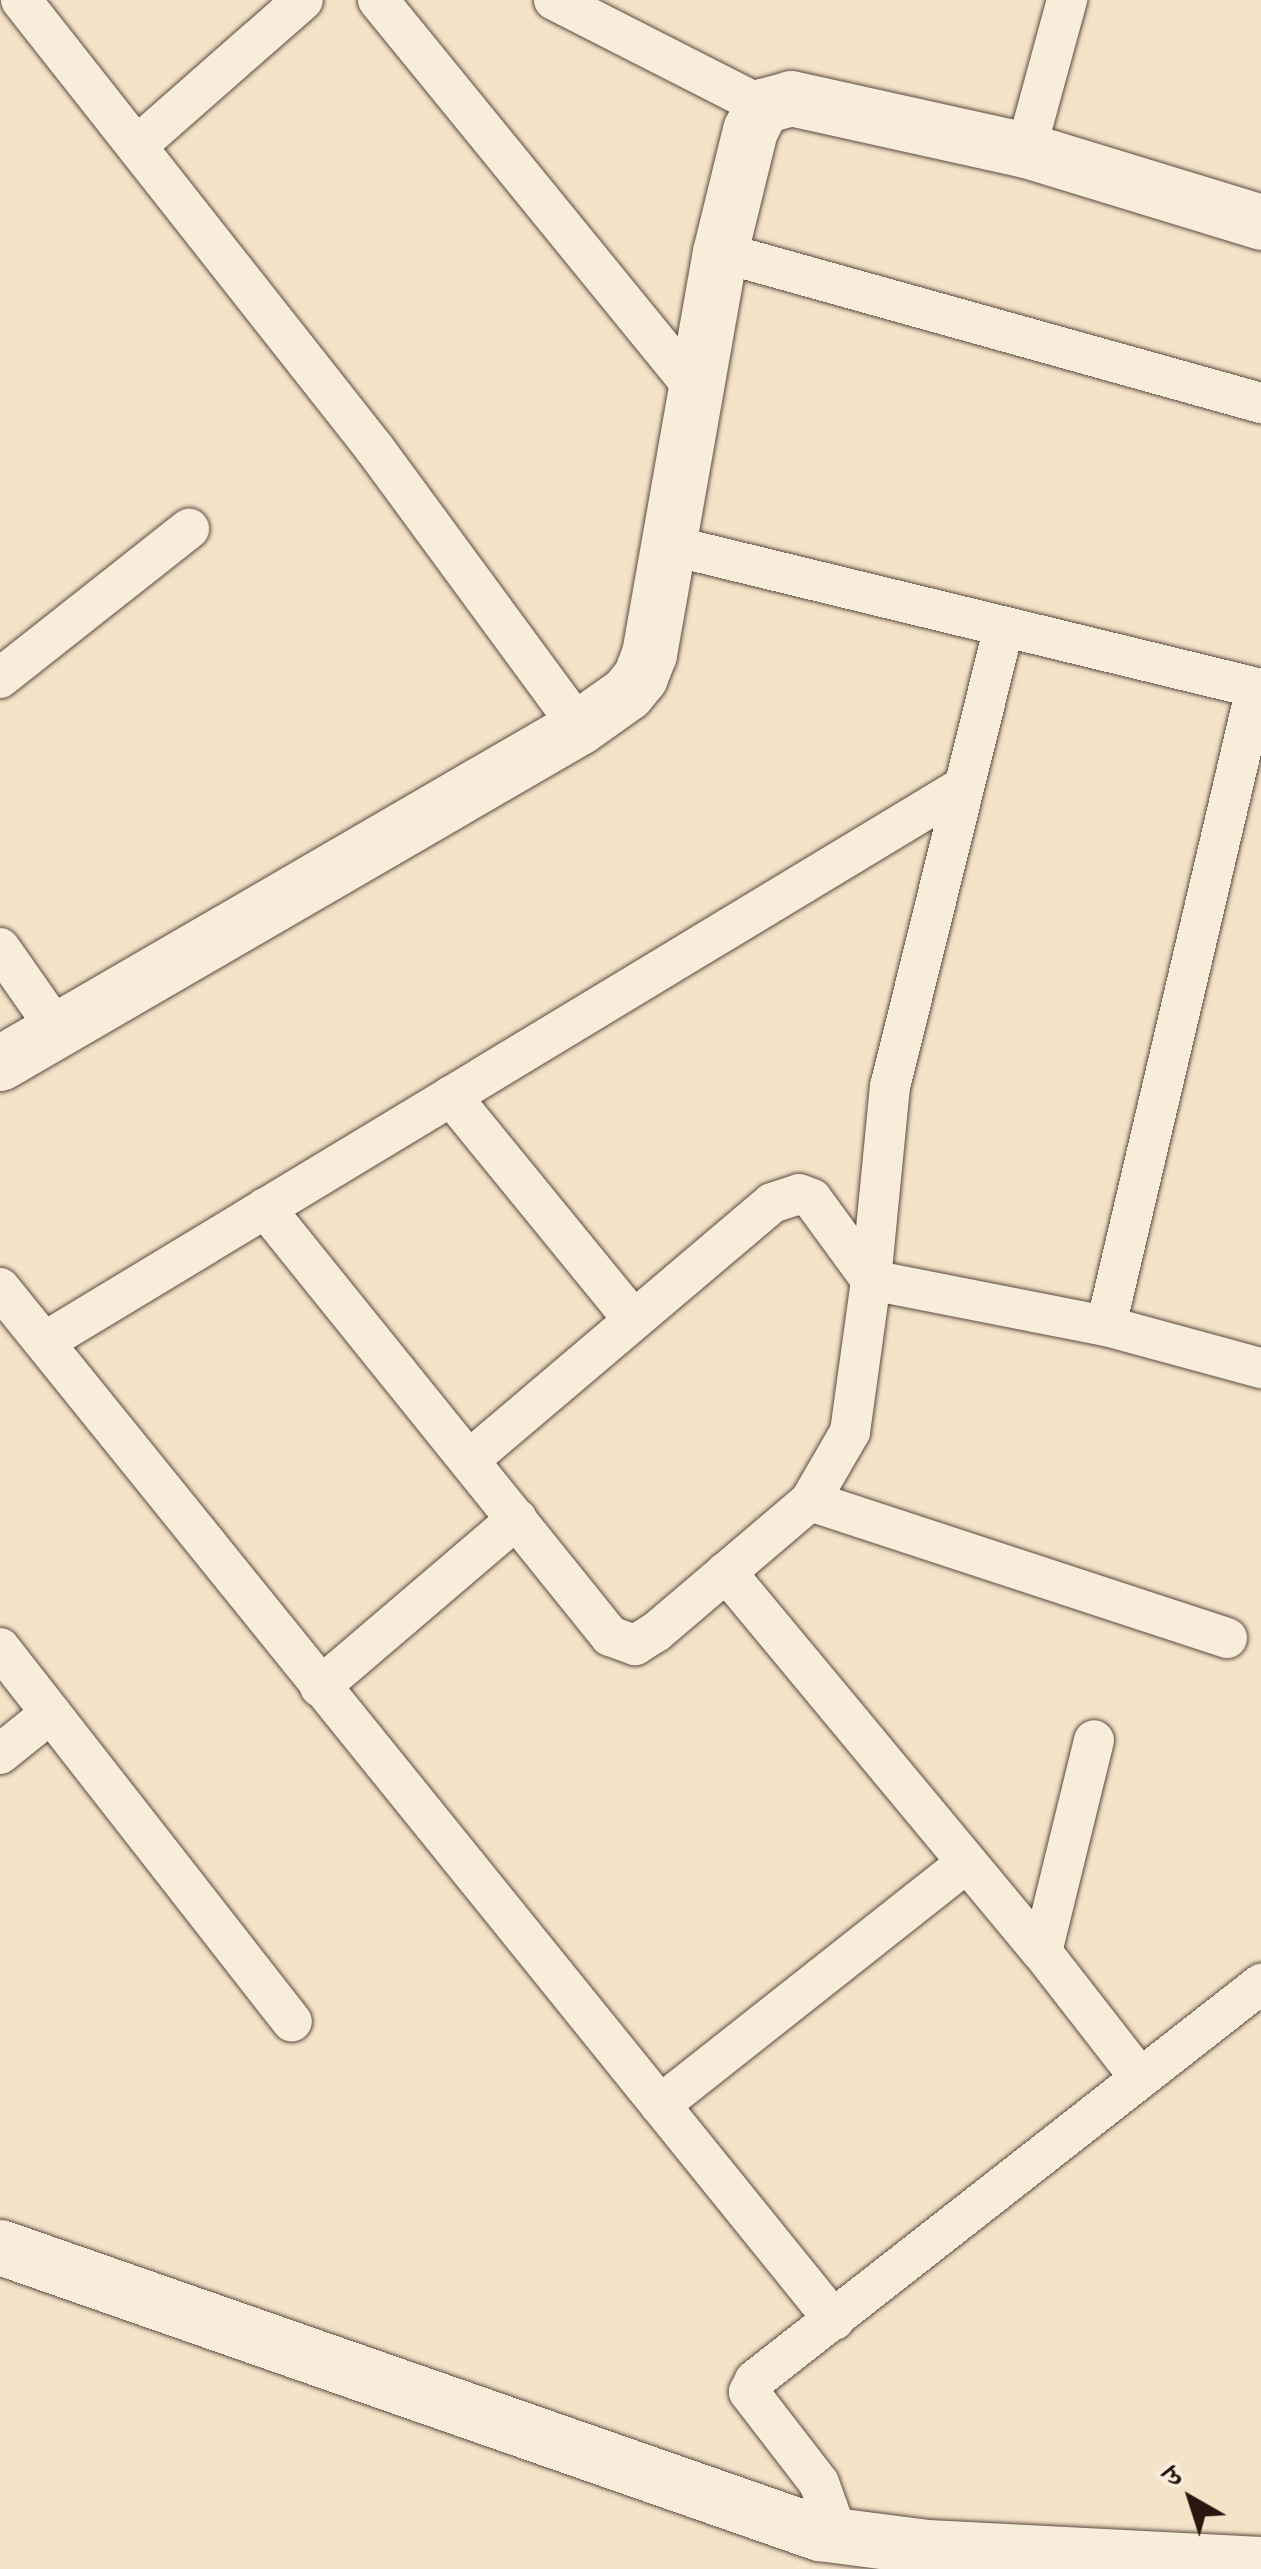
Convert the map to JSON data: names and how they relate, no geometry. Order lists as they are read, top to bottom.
{
  "north": "top left"
}
